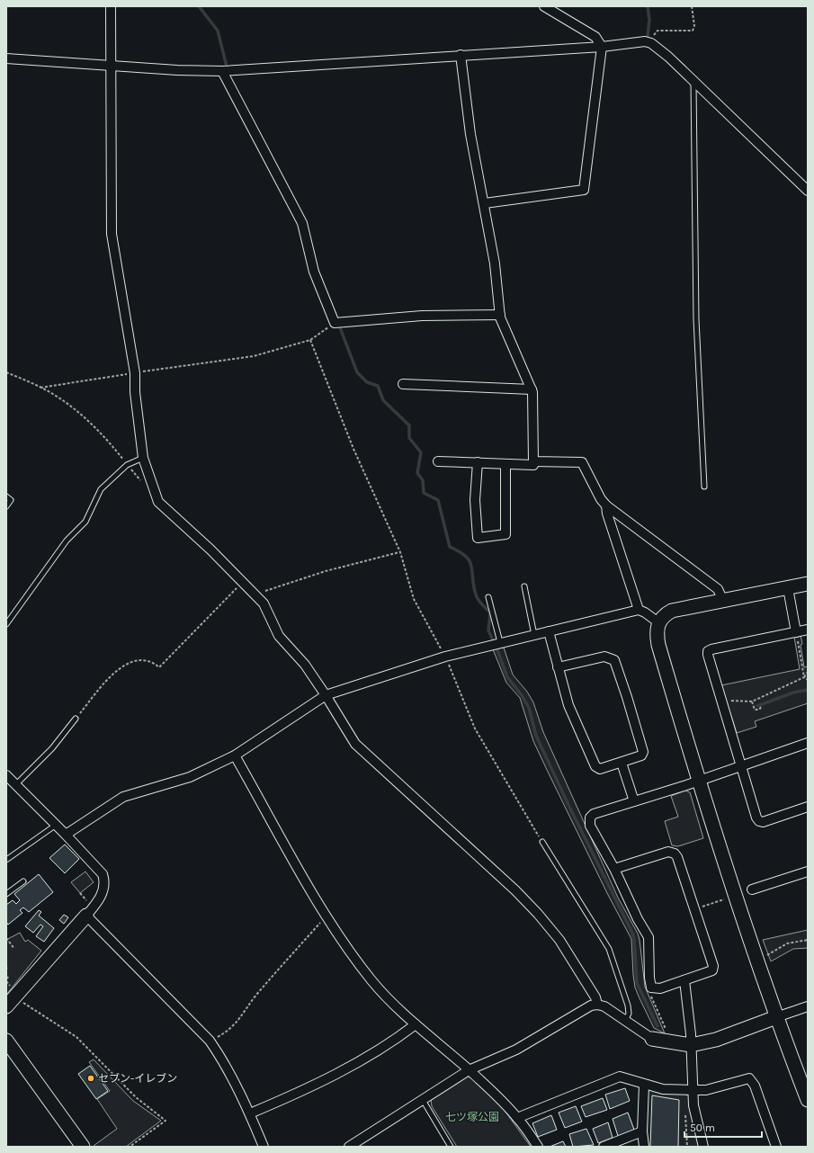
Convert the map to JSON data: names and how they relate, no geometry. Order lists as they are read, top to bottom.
{
  "parks": ["七ツ塚公園"],
  "places": ["セブン-イレブン"],
  "scale_bar": "50 m"
}
